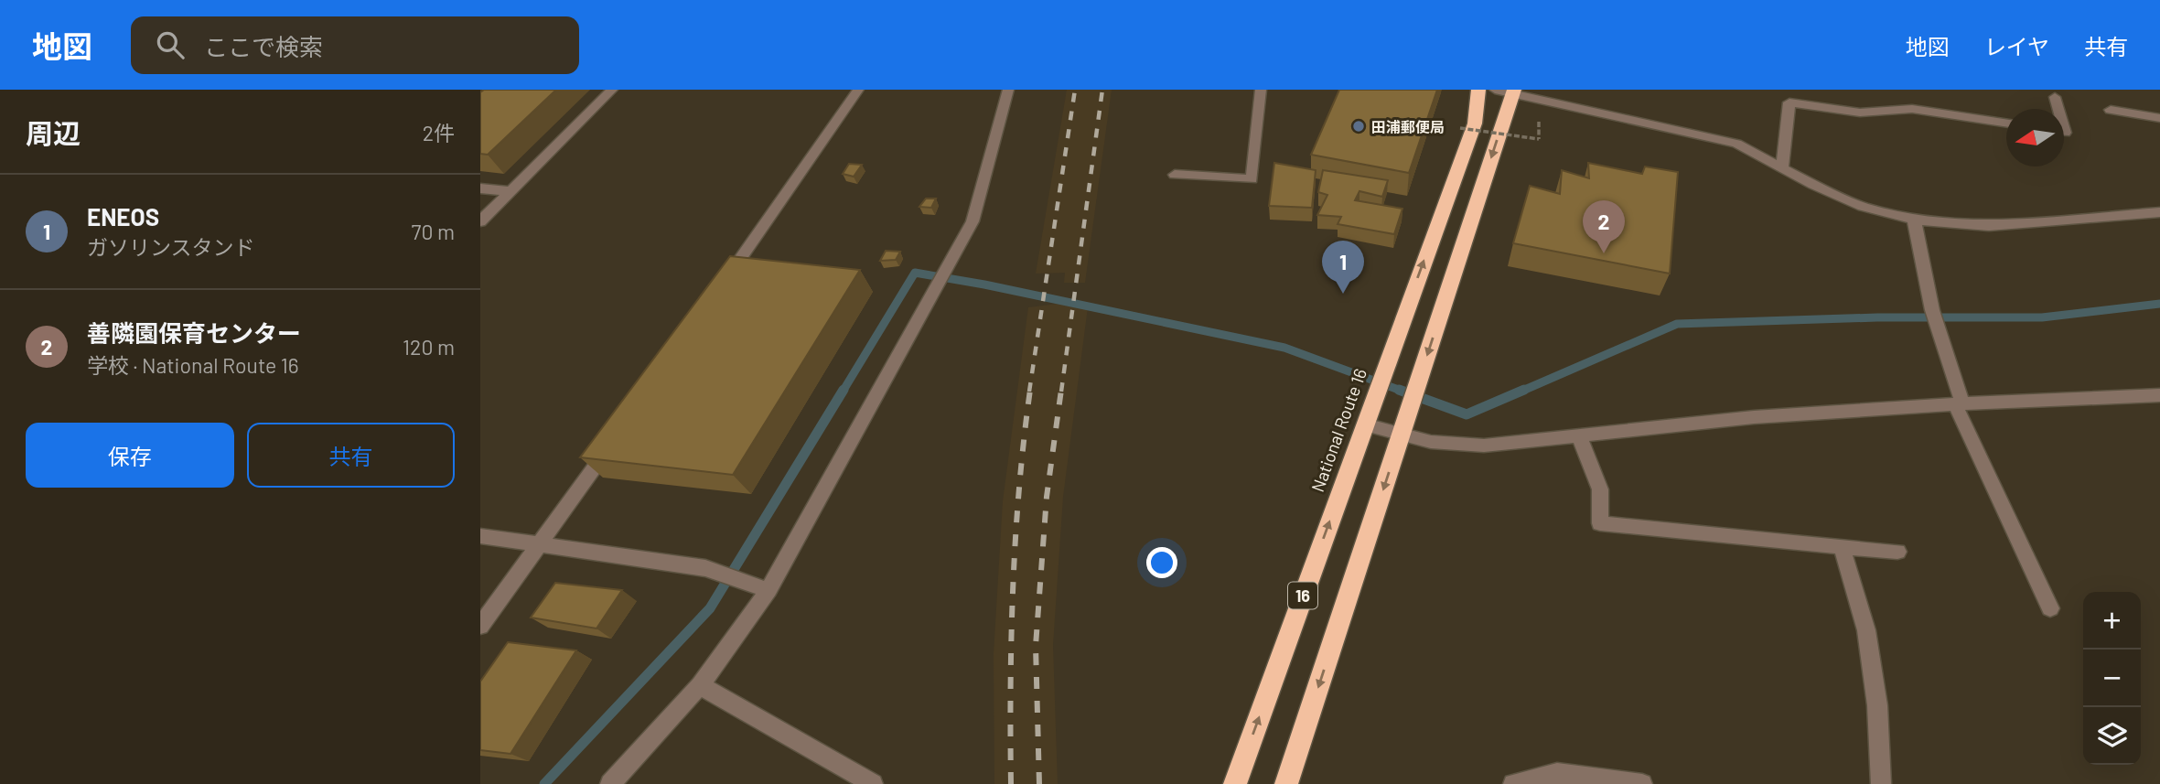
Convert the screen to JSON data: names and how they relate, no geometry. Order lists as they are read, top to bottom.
{
  "streets": {
    "highway": ["National Route 16", "16"]
  },
  "places": ["田浦郵便局"],
  "north": "left",
  "page": {
    "header": "地図",
    "search": "ここで検索",
    "nav": ["地図", "レイヤ", "共有"],
    "heading": ["周辺", "2件"],
    "list": [
      {
        "mark": "1",
        "name": "ENEOS",
        "note": "ガソリンスタンド",
        "value": "70 m"
      },
      {
        "mark": "2",
        "name": "善隣園保育センター",
        "note": "学校 · National Route 16",
        "value": "120 m"
      }
    ],
    "pins": ["2", "1"],
    "buttons": ["保存", "共有"],
    "map_buttons": ["+", "−"]
  }
}
